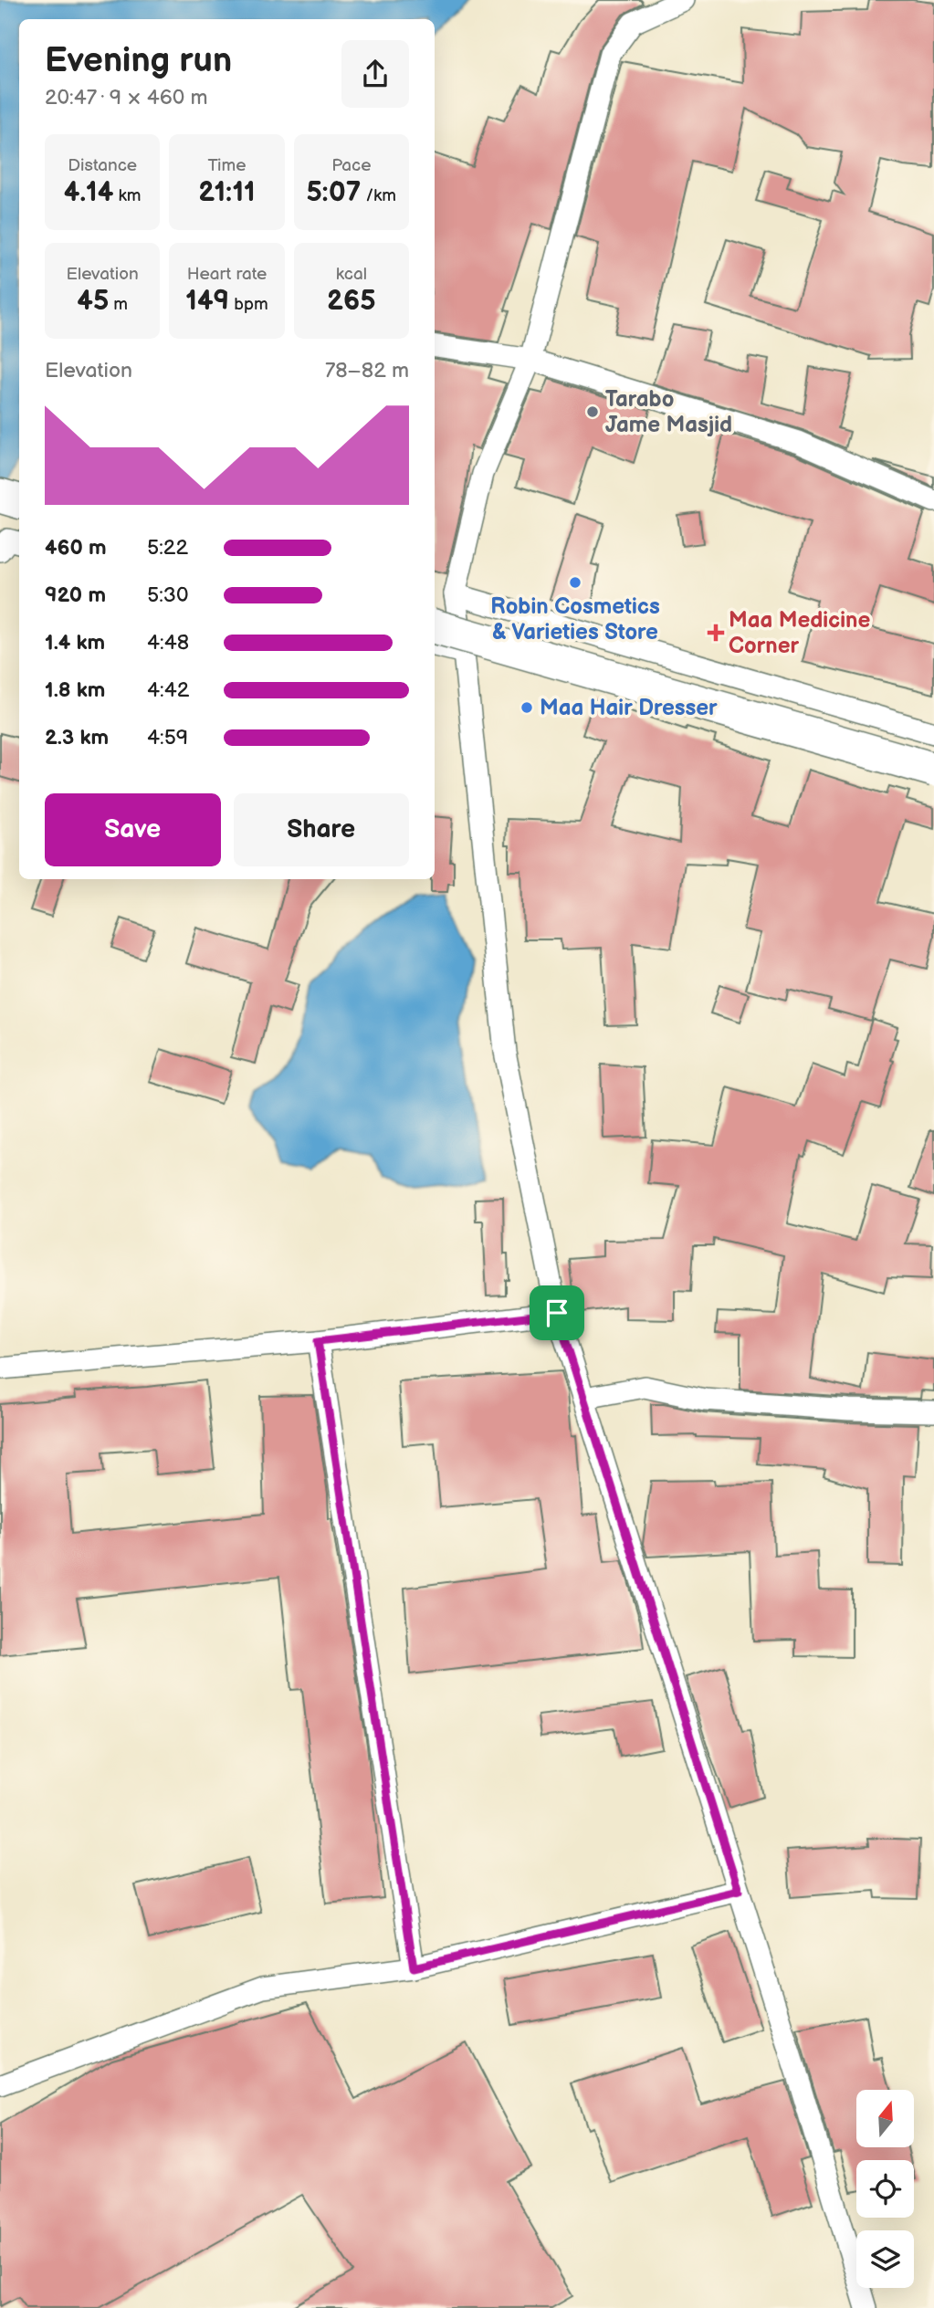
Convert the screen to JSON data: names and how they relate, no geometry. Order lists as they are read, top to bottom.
{
  "places": {
    "other": ["Tarabo Jame Masjid", "Robin Cosmetics & Varieties Store", "Maa Hair Dresser"],
    "health": ["Maa Medicine Corner"]
  },
  "north": "top",
  "page": {
    "heading": ["Evening run", "20:47 · 9 × 460 m"],
    "stats": [
      ["Distance", "4.14 km"],
      ["Time", "21:11"],
      ["Pace", "5:07 /km"],
      ["Elevation", "45 m"],
      ["Heart rate", "149 bpm"],
      ["kcal", "265"]
    ],
    "chart": ["Elevation", "78–82 m"],
    "list": [
      {
        "name": "460 m",
        "note": "5:22"
      },
      {
        "name": "920 m",
        "note": "5:30"
      },
      {
        "name": "1.4 km",
        "note": "4:48"
      },
      {
        "name": "1.8 km",
        "note": "4:42"
      },
      {
        "name": "2.3 km",
        "note": "4:59"
      }
    ],
    "buttons": ["Save", "Share"]
  }
}
